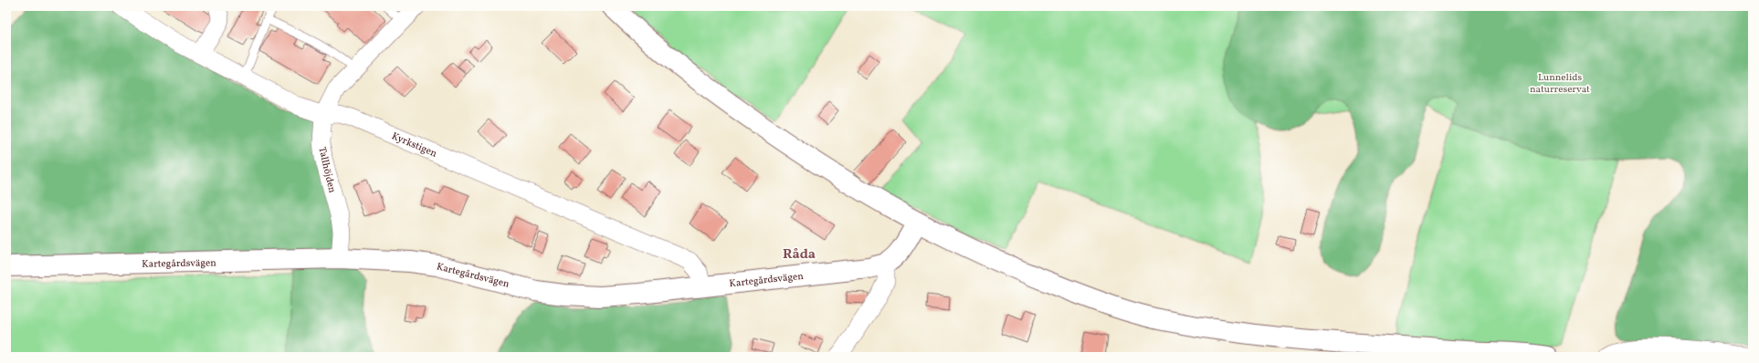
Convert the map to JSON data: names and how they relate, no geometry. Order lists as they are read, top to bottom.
{
  "streets": {
    "street": ["Kyrkstigen", "Tallhöjden", "Kartegårdsvägen"]
  },
  "crossings": [
    ["Kyrkstigen", "Tallhöjden"],
    ["Kyrkstigen", "Kartegårdsvägen"],
    ["Tallhöjden", "Kartegårdsvägen"]
  ],
  "districts": ["Råda"],
  "parks": ["Lunnelids naturreservat"]
}
